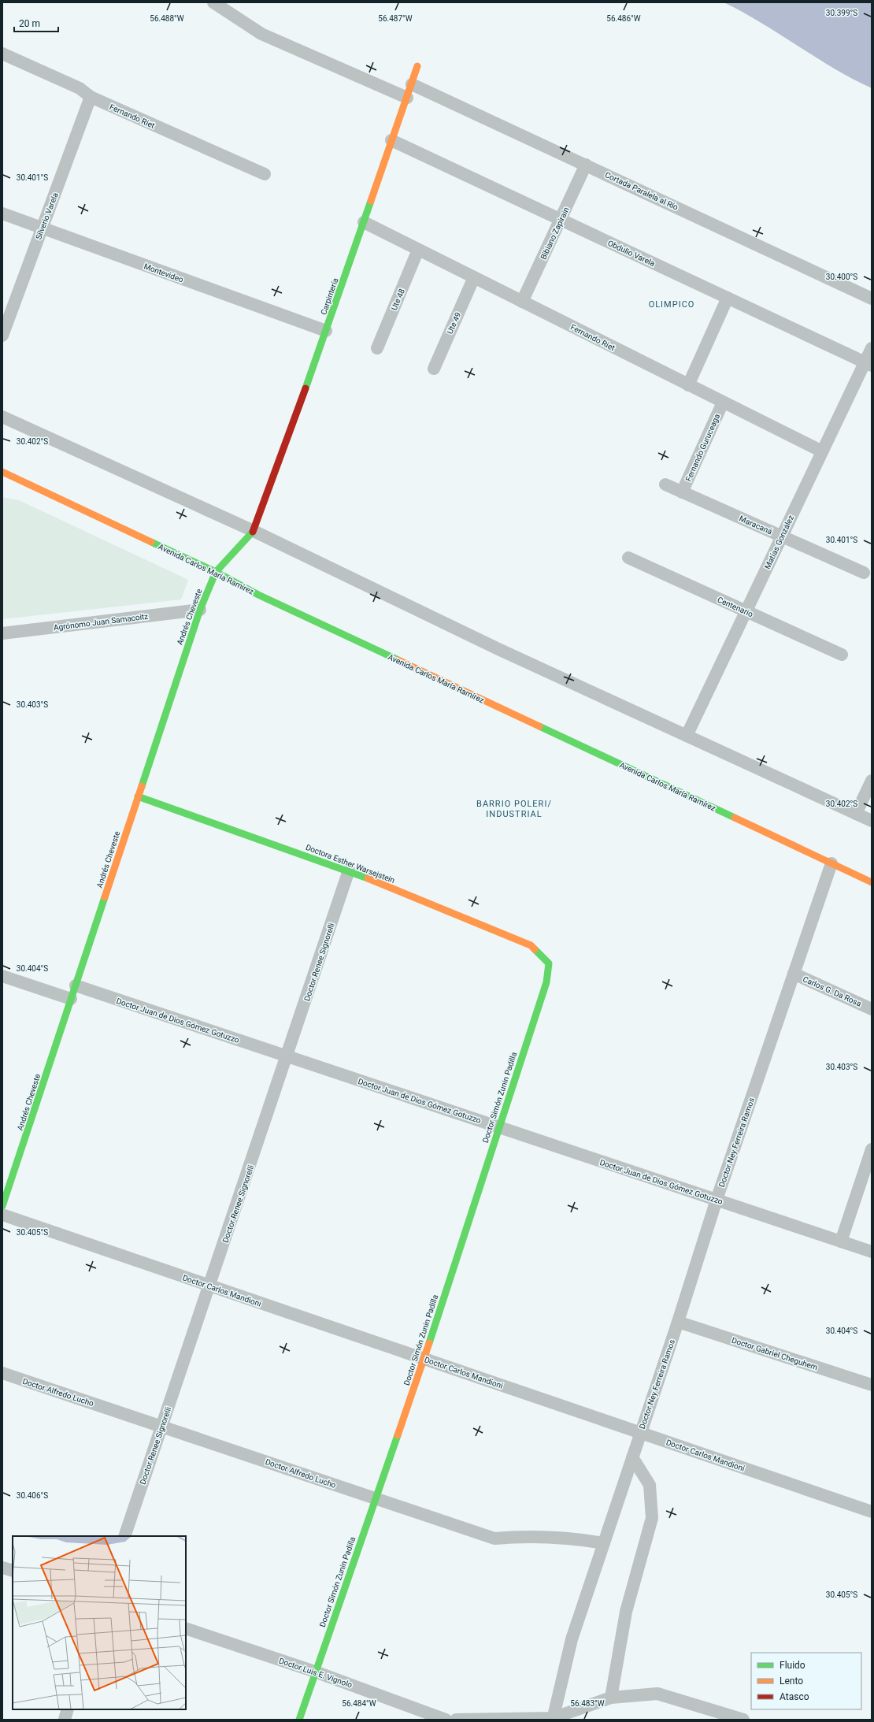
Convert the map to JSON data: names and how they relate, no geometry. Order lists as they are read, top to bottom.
{
  "streets": {
    "street": [
      "Fernando Riet",
      "Cortada Paralela al Río",
      "Silverio Varela",
      "Bibiano Zapirain",
      "Obdulio Varela",
      "Montevideo",
      "Carpintería",
      "Ute 48",
      "Ute 49",
      "Fernando Guruceaga",
      "Maracaná",
      "Matías González",
      "Avenida Carlos María Ramírez",
      "Centenario",
      "Andrés Cheveste",
      "Agrónomo Juan Samacoitz",
      "Doctora Esther Warsejstein",
      "Doctor Renee Signorelli",
      "Carlos G. Da Rosa",
      "Doctor Juan de Dios Gómez Gotuzzo",
      "Doctor Simón Zunin Padilla",
      "Doctor Ney Ferreira Ramos",
      "Doctor Carlos Mandioni",
      "Doctor Gabriel Cheguhem",
      "Doctor Alfredo Lucho",
      "Doctor Luis E. Vignolo"
    ]
  },
  "crossings": [
    ["Fernando Riet", "Silverio Varela"],
    ["Fernando Riet", "Bibiano Zapirain"],
    ["Fernando Riet", "Carpintería"],
    ["Fernando Riet", "Ute 48"],
    ["Fernando Riet", "Ute 49"],
    ["Fernando Riet", "Fernando Guruceaga"],
    ["Fernando Riet", "Matías González"],
    ["Cortada Paralela al Río", "Bibiano Zapirain"],
    ["Cortada Paralela al Río", "Carpintería"],
    ["Silverio Varela", "Montevideo"],
    ["Bibiano Zapirain", "Obdulio Varela"],
    ["Obdulio Varela", "Carpintería"],
    ["Obdulio Varela", "Matías González"],
    ["Montevideo", "Carpintería"],
    ["Carpintería", "Andrés Cheveste"],
    ["Fernando Guruceaga", "Maracaná"],
    ["Maracaná", "Matías González"],
    ["Matías González", "Centenario"],
    ["Avenida Carlos María Ramírez", "Andrés Cheveste"],
    ["Avenida Carlos María Ramírez", "Doctor Ney Ferreira Ramos"],
    ["Andrés Cheveste", "Agrónomo Juan Samacoitz"],
    ["Andrés Cheveste", "Doctora Esther Warsejstein"],
    ["Andrés Cheveste", "Doctor Juan de Dios Gómez Gotuzzo"],
    ["Doctora Esther Warsejstein", "Doctor Renee Signorelli"],
    ["Doctora Esther Warsejstein", "Doctor Simón Zunin Padilla"],
    ["Doctor Renee Signorelli", "Doctor Juan de Dios Gómez Gotuzzo"],
    ["Doctor Renee Signorelli", "Doctor Carlos Mandioni"],
    ["Doctor Renee Signorelli", "Doctor Alfredo Lucho"],
    ["Carlos G. Da Rosa", "Doctor Ney Ferreira Ramos"],
    ["Doctor Juan de Dios Gómez Gotuzzo", "Doctor Simón Zunin Padilla"],
    ["Doctor Juan de Dios Gómez Gotuzzo", "Doctor Ney Ferreira Ramos"],
    ["Doctor Simón Zunin Padilla", "Doctor Carlos Mandioni"],
    ["Doctor Simón Zunin Padilla", "Doctor Alfredo Lucho"],
    ["Doctor Simón Zunin Padilla", "Doctor Luis E. Vignolo"],
    ["Doctor Ney Ferreira Ramos", "Doctor Carlos Mandioni"],
    ["Doctor Ney Ferreira Ramos", "Doctor Gabriel Cheguhem"],
    ["Doctor Ney Ferreira Ramos", "Doctor Alfredo Lucho"]
  ],
  "districts": ["OLIMPICO", "BARRIO POLERI/ INDUSTRIAL"],
  "legend": ["Fluido", "Lento", "Atasco"],
  "scale_bar": "20 m",
  "coordinates": [
    "30.399°S",
    "56.487°W",
    "56.486°W",
    "56.488°W",
    "30.401°S",
    "30.400°S",
    "30.402°S",
    "30.403°S",
    "30.404°S",
    "30.405°S",
    "30.406°S",
    "56.484°W",
    "56.483°W"
  ]
}
